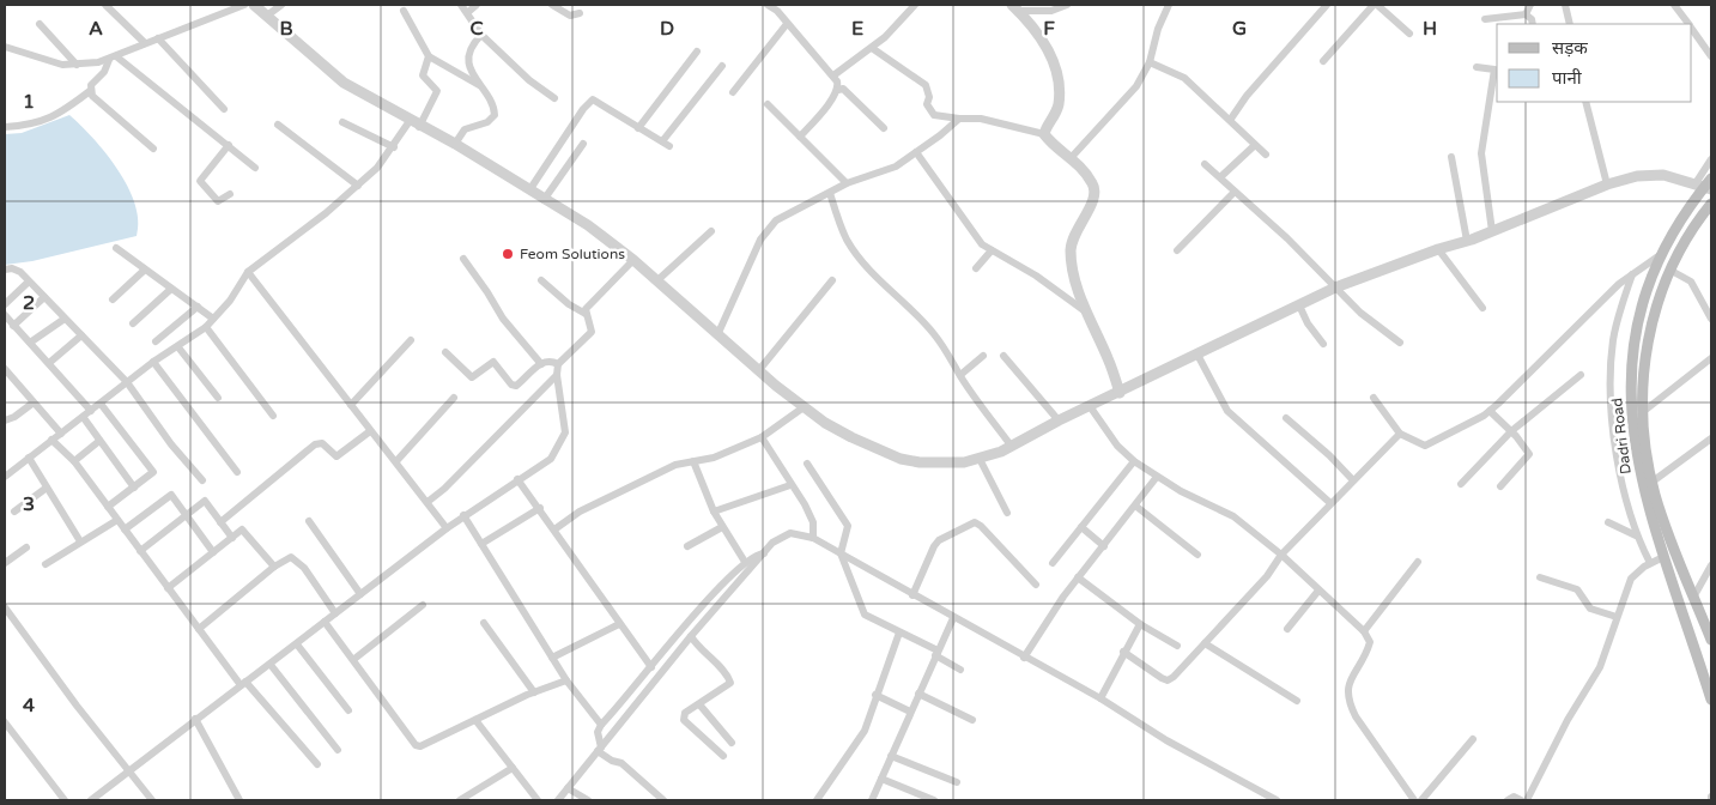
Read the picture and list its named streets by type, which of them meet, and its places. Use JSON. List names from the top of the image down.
{
  "streets": {
    "main road": ["Dadri Road"]
  },
  "places": ["Feom Solutions"],
  "legend": ["सड़क", "पानी"],
  "grid": {
    "columns": [
      "A",
      "B",
      "C",
      "D",
      "E",
      "F",
      "G",
      "H"
    ],
    "rows": [
      "1",
      "2",
      "3",
      "4"
    ]
  }
}
